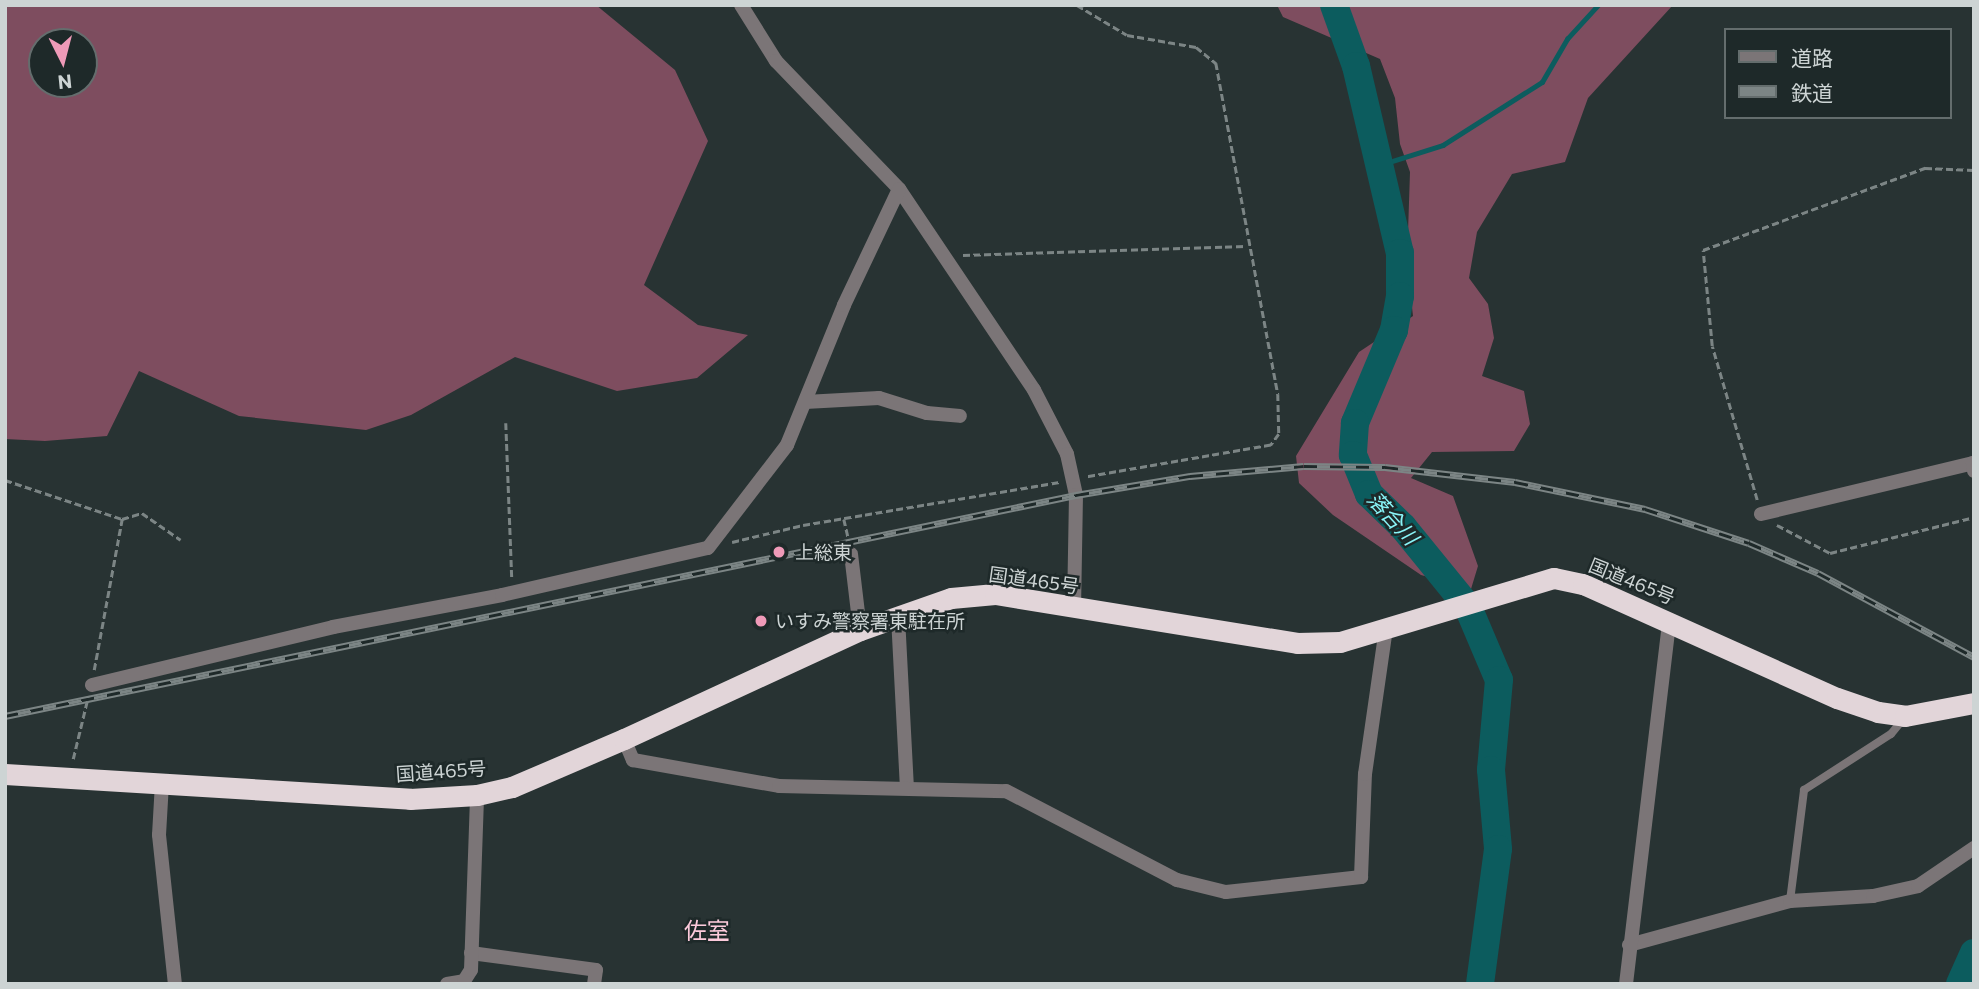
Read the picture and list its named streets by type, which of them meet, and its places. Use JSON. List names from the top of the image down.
{
  "streets": {
    "highway": ["国道465号"]
  },
  "districts": ["佐室"],
  "water": ["落合川"],
  "places": ["上総東", "いすみ警察署東駐在所"],
  "legend": ["道路", "鉄道"],
  "north": "bottom"
}
